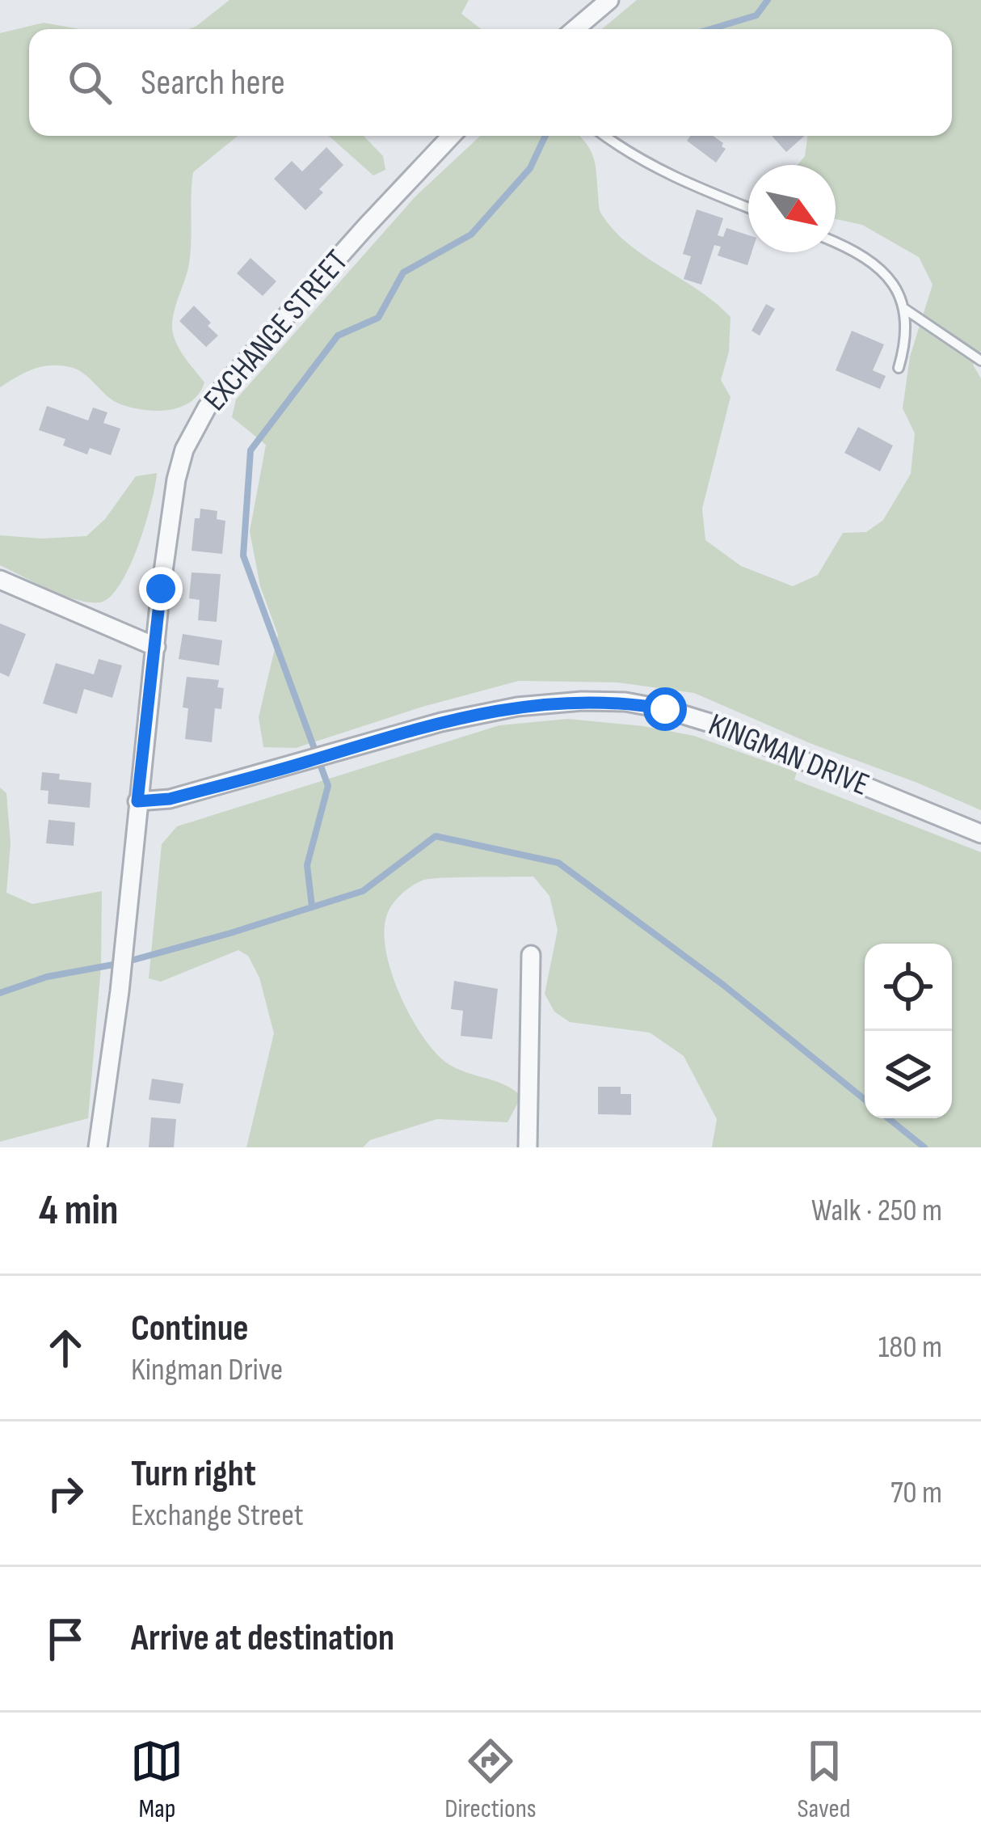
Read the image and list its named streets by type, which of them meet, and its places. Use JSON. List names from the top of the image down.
{
  "streets": {
    "street": ["EXCHANGE STREET", "KINGMAN DRIVE"]
  },
  "crossings": [
    ["EXCHANGE STREET", "KINGMAN DRIVE"]
  ],
  "north": "bottom right",
  "page": {
    "search": "Search here",
    "heading": ["4 min", "Walk · 250 m"],
    "list": [
      ["Continue", "Kingman Drive", "180 m"],
      ["Turn right", "Exchange Street", "70 m"],
      "Arrive at destination"
    ],
    "nav": ["Map", "Directions", "Saved"]
  }
}
